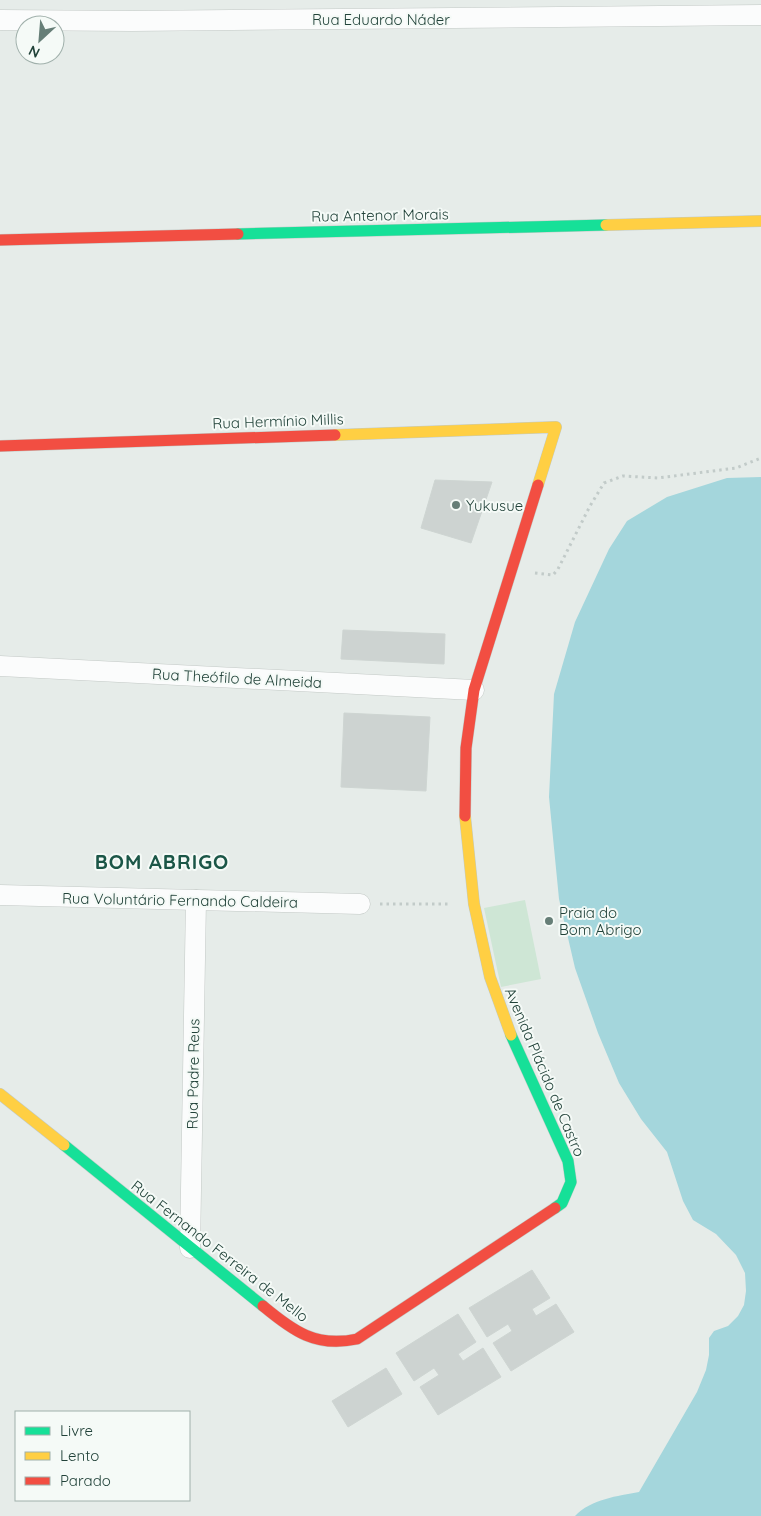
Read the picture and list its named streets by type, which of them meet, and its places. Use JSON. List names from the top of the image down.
{
  "streets": {
    "street": [
      "Rua Eduardo Náder",
      "Rua Antenor Morais",
      "Rua Hermínio Millis",
      "Rua Theófilo de Almeida",
      "Rua Voluntário Fernando Caldeira",
      "Avenida Plácido de Castro",
      "Rua Padre Reus",
      "Rua Fernando Ferreira de Mello"
    ]
  },
  "crossings": [
    ["Rua Hermínio Millis", "Avenida Plácido de Castro"],
    ["Rua Theófilo de Almeida", "Avenida Plácido de Castro"],
    ["Rua Voluntário Fernando Caldeira", "Rua Padre Reus"],
    ["Avenida Plácido de Castro", "Rua Fernando Ferreira de Mello"],
    ["Rua Padre Reus", "Rua Fernando Ferreira de Mello"]
  ],
  "districts": ["BOM ABRIGO"],
  "places": ["Yukusue", "Praia do Bom Abrigo"],
  "legend": ["Livre", "Lento", "Parado"],
  "north": "bottom left"
}
